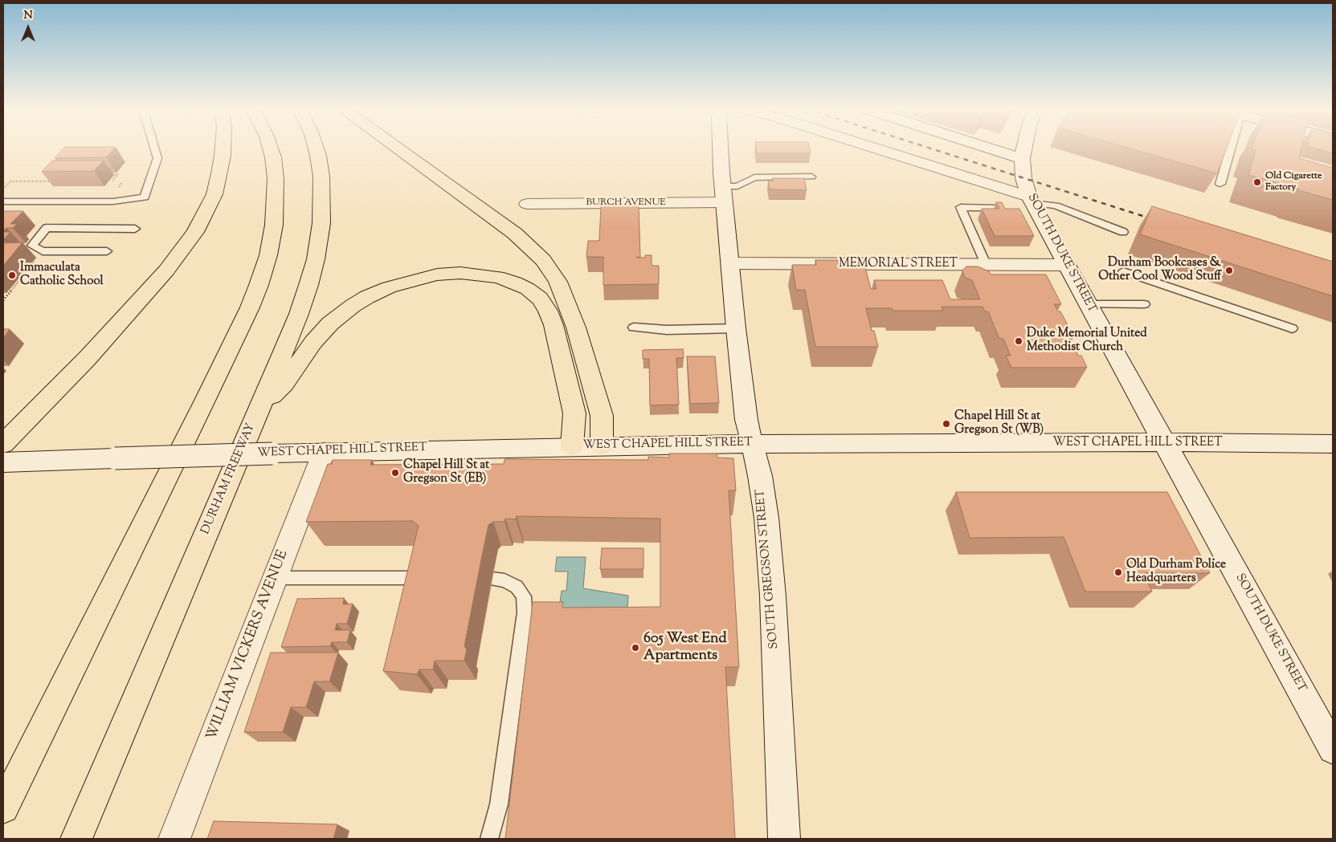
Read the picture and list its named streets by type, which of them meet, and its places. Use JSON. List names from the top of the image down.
{
  "streets": {
    "highway": ["DURHAM FREEWAY"],
    "main road": [
      "BURCH AVENUE",
      "SOUTH DUKE STREET",
      "MEMORIAL STREET",
      "WEST CHAPEL HILL STREET",
      "SOUTH GREGSON STREET",
      "WILLIAM VICKERS AVENUE"
    ]
  },
  "crossings": [
    ["BURCH AVENUE", "SOUTH GREGSON STREET"],
    ["SOUTH DUKE STREET", "MEMORIAL STREET"],
    ["SOUTH DUKE STREET", "WEST CHAPEL HILL STREET"],
    ["MEMORIAL STREET", "SOUTH GREGSON STREET"],
    ["WEST CHAPEL HILL STREET", "SOUTH GREGSON STREET"],
    ["WEST CHAPEL HILL STREET", "WILLIAM VICKERS AVENUE"]
  ],
  "places": [
    "Old Cigarette Factory",
    "Durham Bookcases & Other Cool Wood Stuff",
    "Immaculata Catholic School",
    "Duke Memorial United Methodist Church",
    "Chapel Hill St at Gregson St (WB)",
    "Chapel Hill St at Gregson St (EB)",
    "Old Durham Police Headquarters",
    "605 West End Apartments"
  ],
  "north": "top"
}
